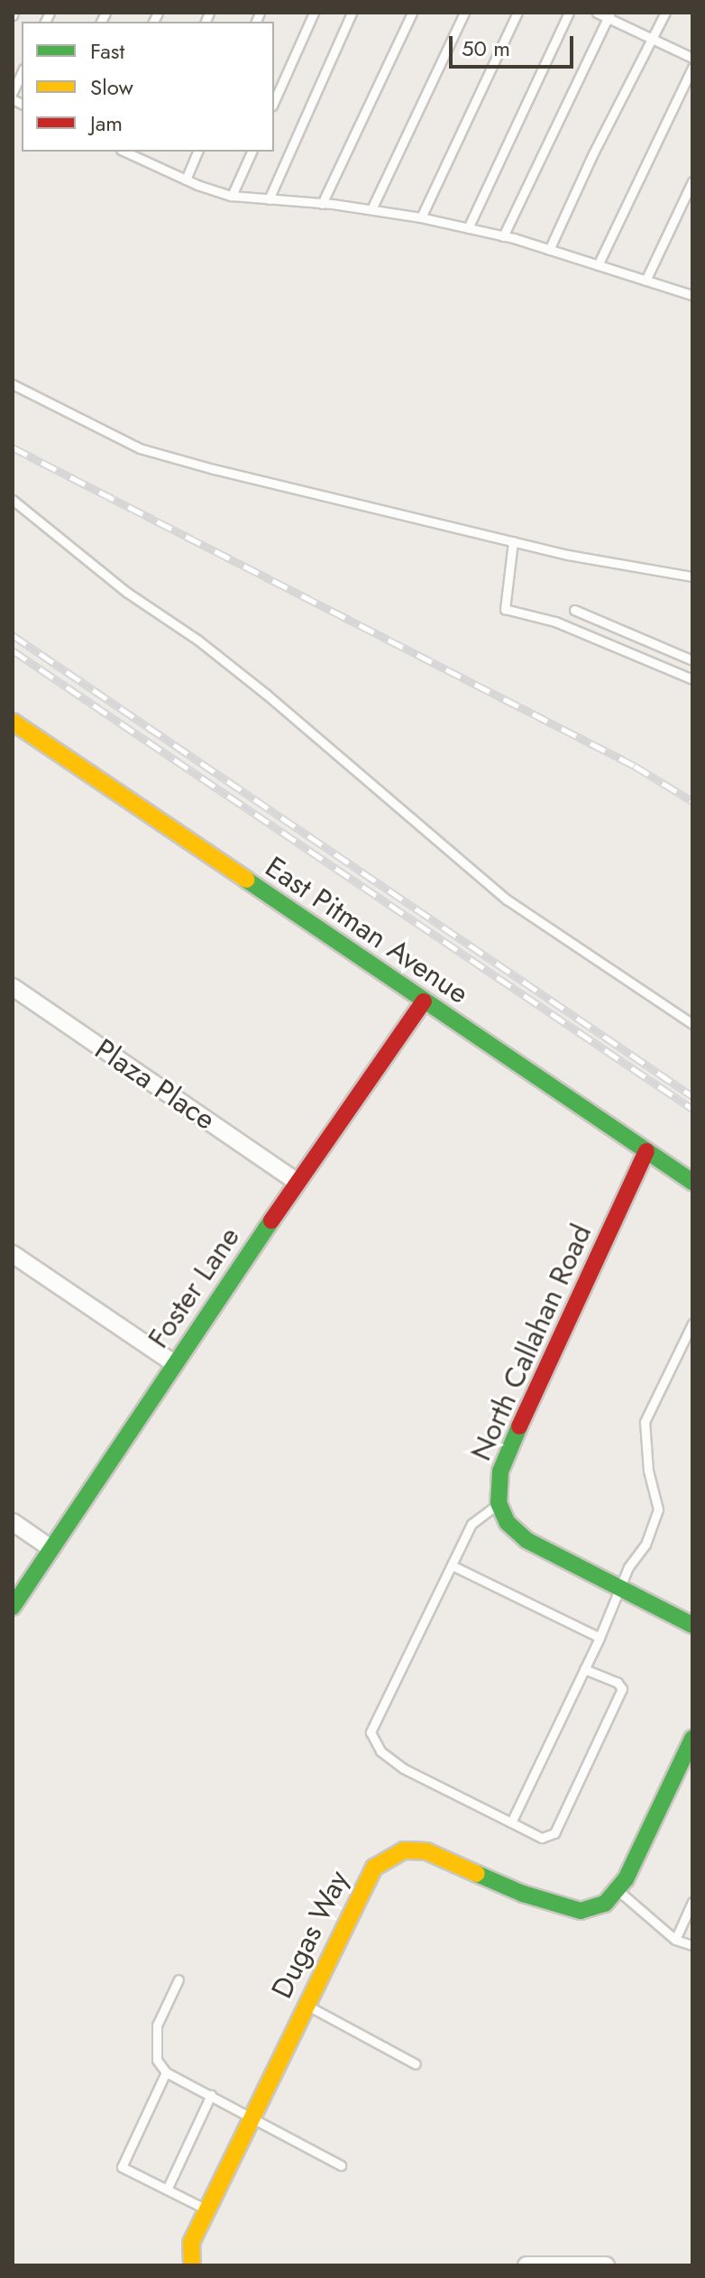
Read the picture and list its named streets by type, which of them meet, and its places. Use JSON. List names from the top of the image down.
{
  "streets": {
    "street": [
      "East Pitman Avenue",
      "Plaza Place",
      "Foster Lane",
      "North Callahan Road",
      "Dugas Way"
    ]
  },
  "crossings": [
    ["East Pitman Avenue", "Foster Lane"],
    ["East Pitman Avenue", "North Callahan Road"],
    ["Plaza Place", "Foster Lane"]
  ],
  "legend": ["Fast", "Slow", "Jam"],
  "scale_bar": "50 m"
}
